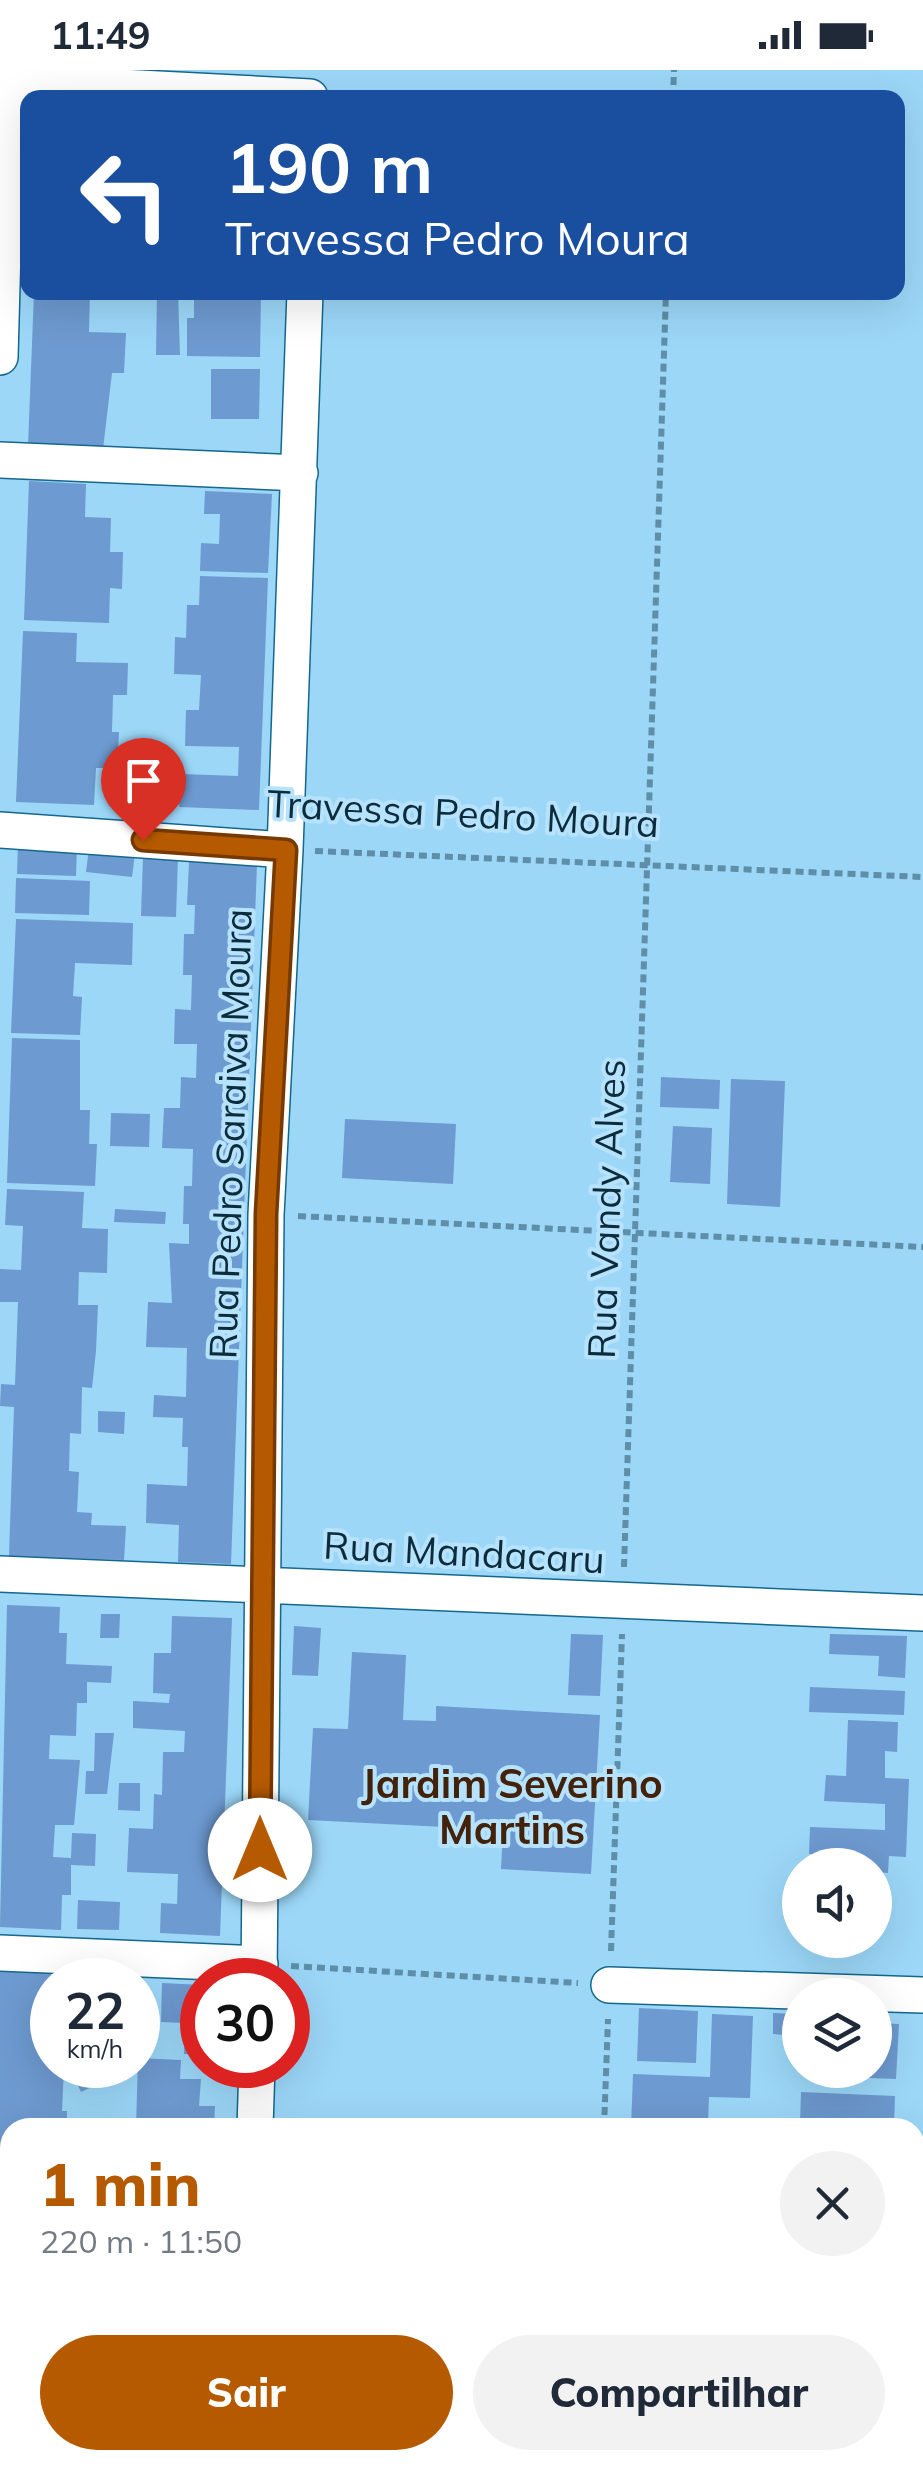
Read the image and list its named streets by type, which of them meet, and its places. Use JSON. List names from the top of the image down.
{
  "streets": {
    "street": ["Travessa Pedro Moura", "Rua Pedro Saraiva Moura", "Rua Mandacaru"],
    "path": ["Rua Vandy Alves"]
  },
  "crossings": [
    ["Travessa Pedro Moura", "Rua Pedro Saraiva Moura"],
    ["Travessa Pedro Moura", "Rua Vandy Alves"],
    ["Rua Pedro Saraiva Moura", "Rua Mandacaru"],
    ["Rua Vandy Alves", "Rua Mandacaru"]
  ],
  "districts": ["Jardim Severino Martins"],
  "page": {
    "status": "11:49",
    "turn": ["190 m", "Travessa Pedro Moura"],
    "speed": "22 km/h",
    "limit": "30",
    "heading": ["1 min", "220 m · 11:50"],
    "buttons": ["Sair", "Compartilhar"]
  }
}
